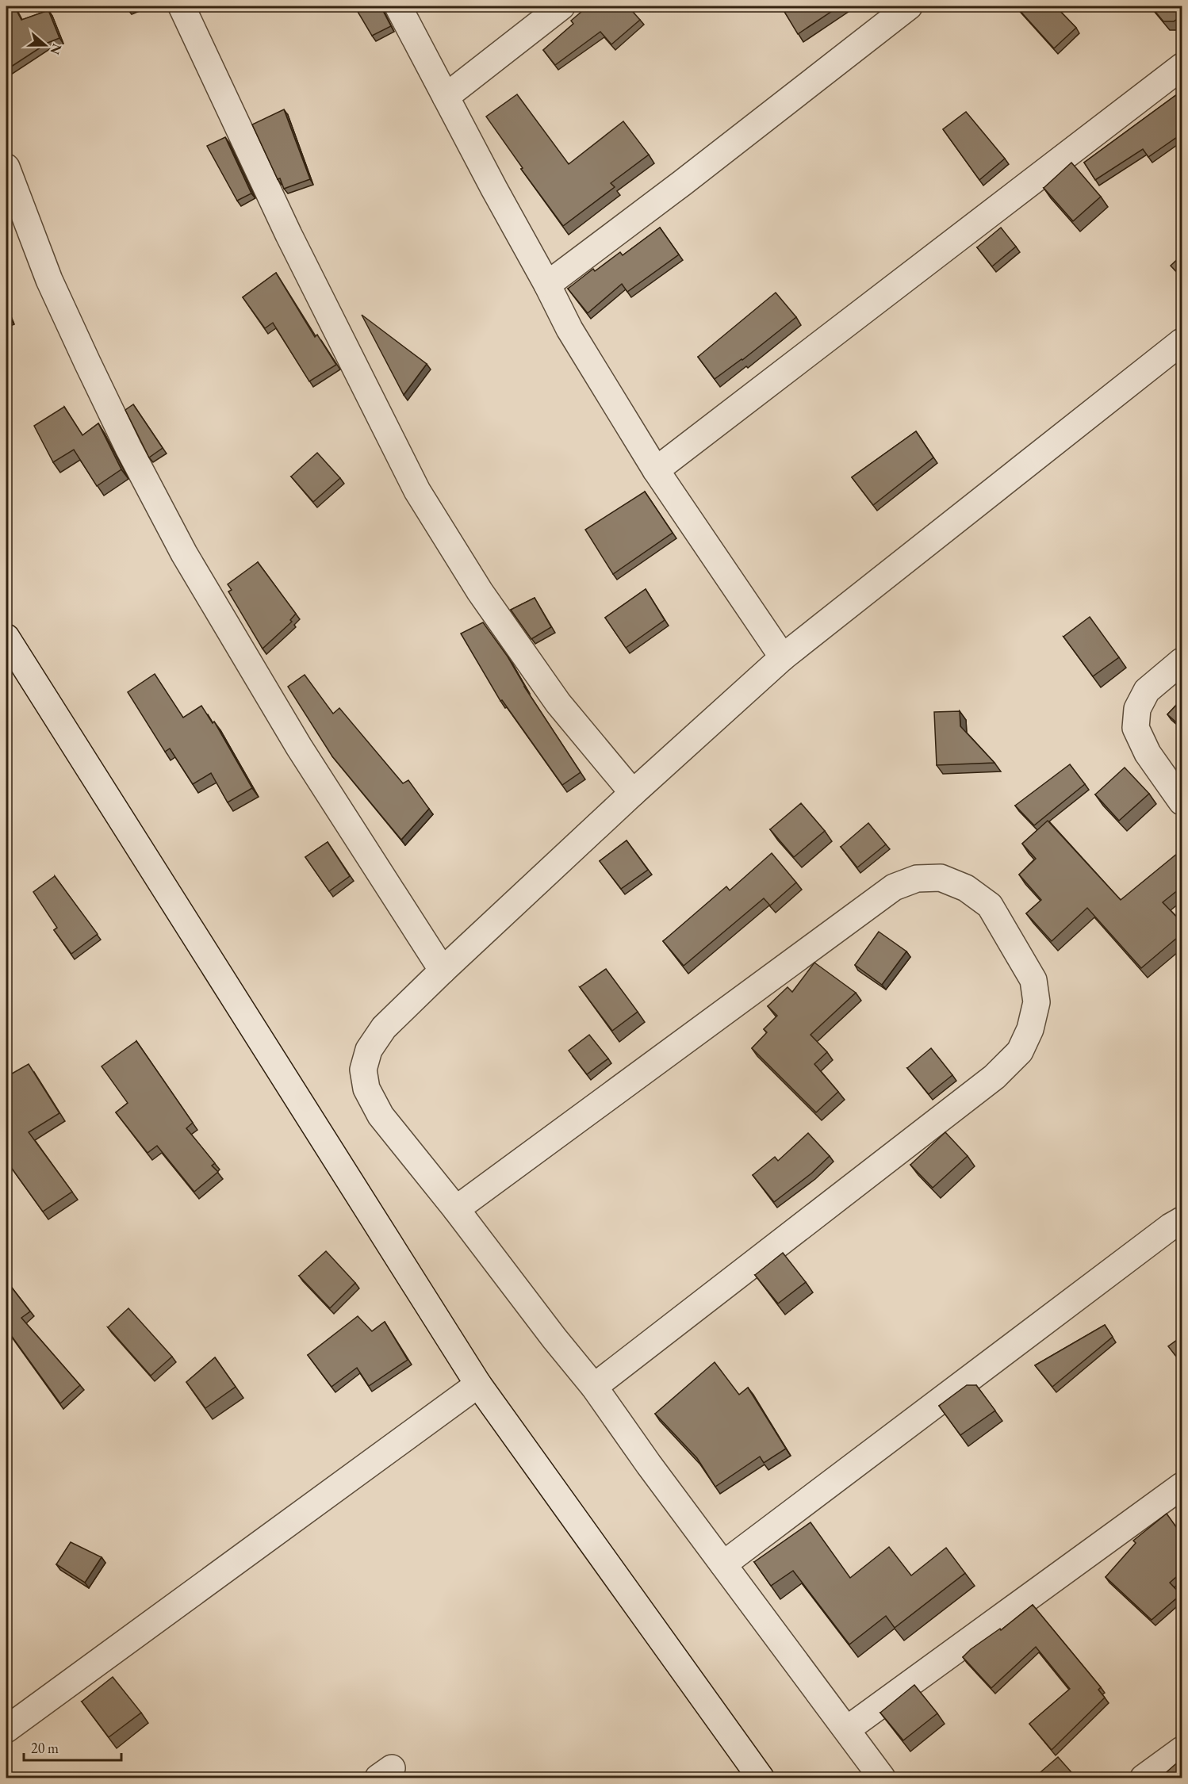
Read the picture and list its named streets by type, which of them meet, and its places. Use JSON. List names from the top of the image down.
{
  "scale_bar": "20 m",
  "north": "right"
}
